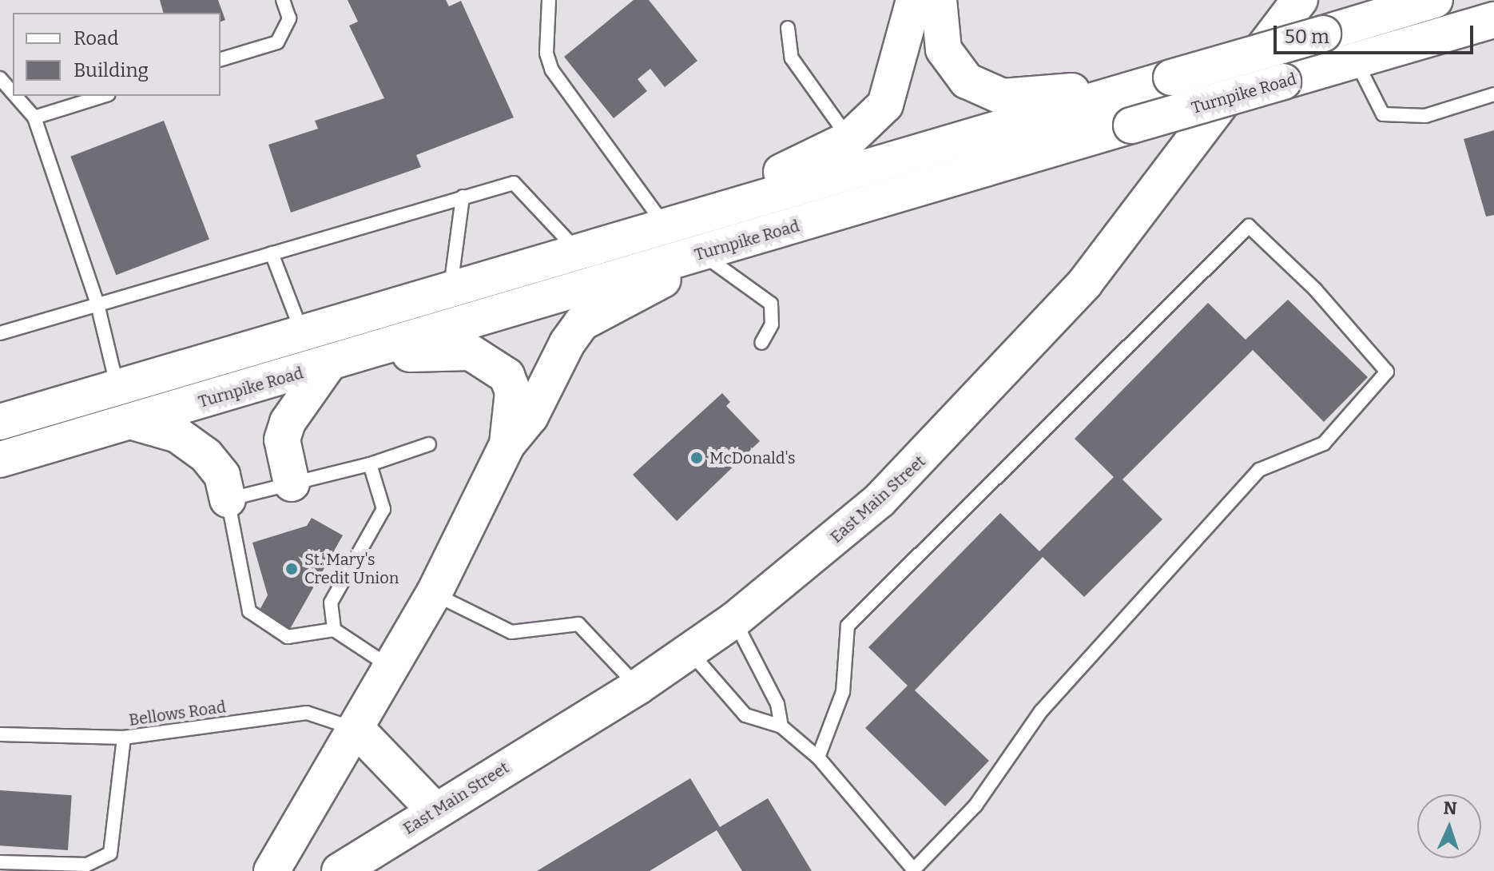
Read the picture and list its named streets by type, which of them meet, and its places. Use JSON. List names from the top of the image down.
{
  "streets": {
    "main road": ["Turnpike Road", "East Main Street"],
    "lane": ["Bellows Road"]
  },
  "places": ["McDonald's", "St. Mary's Credit Union"],
  "legend": ["Road", "Building"],
  "scale_bar": "50 m",
  "north": "top"
}
